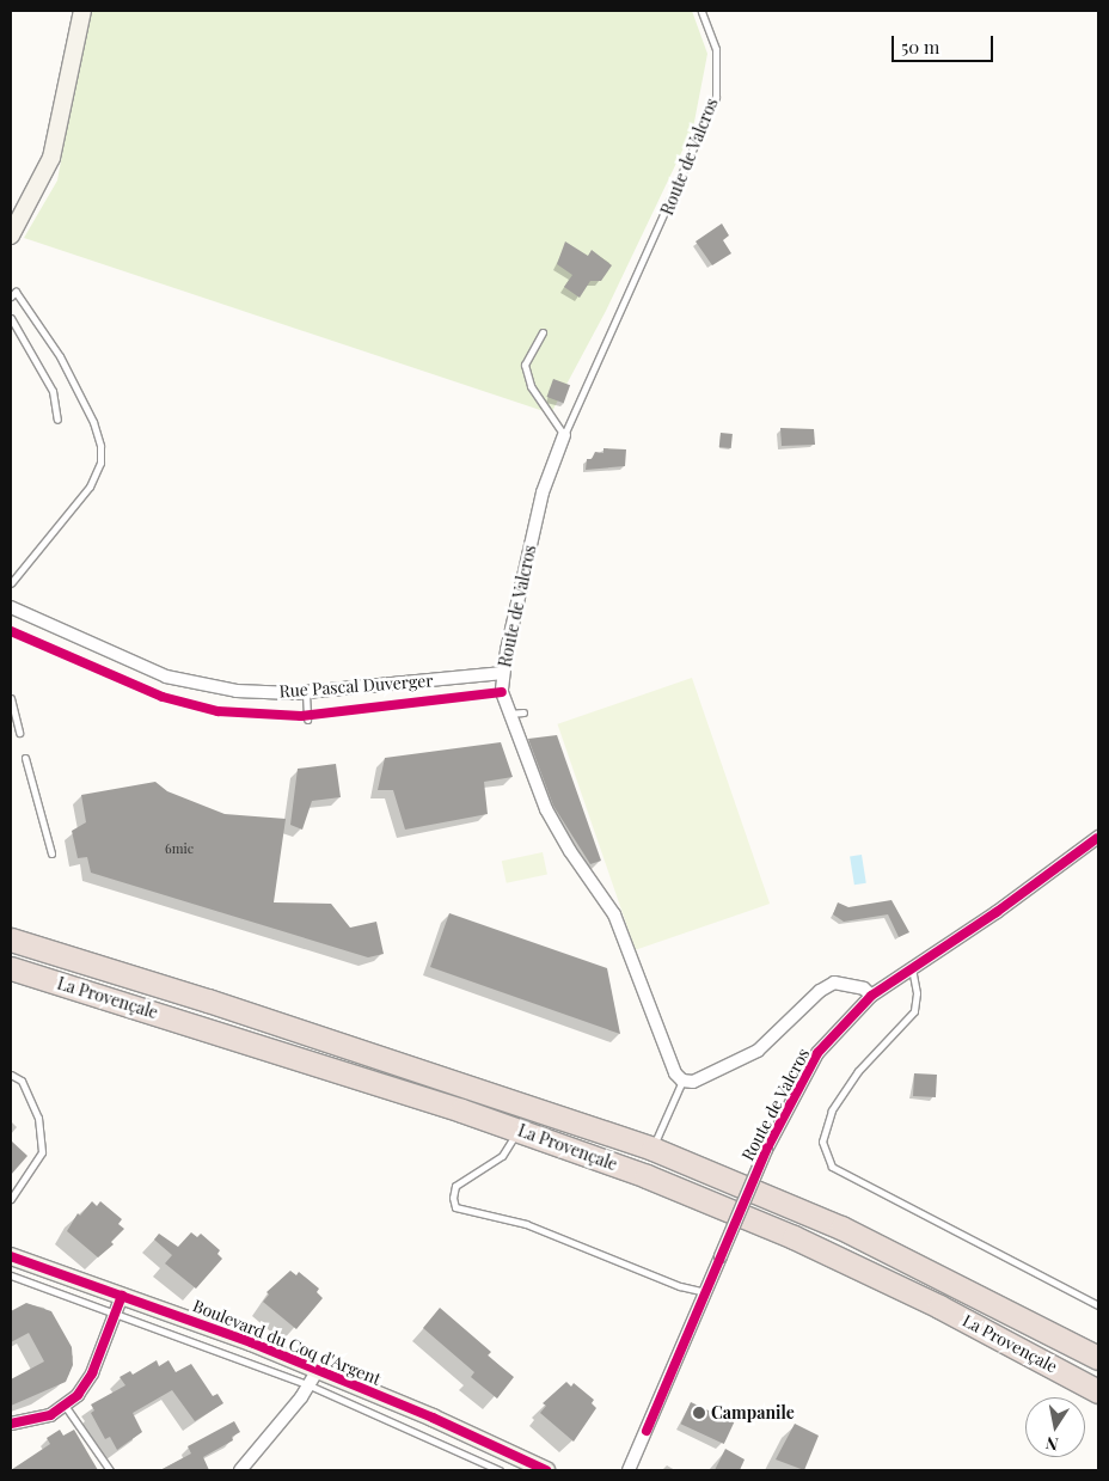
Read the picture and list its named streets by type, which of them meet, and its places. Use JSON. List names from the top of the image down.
{
  "streets": {
    "highway": ["La Provençale"],
    "street": ["Route de Valcros", "Rue Pascal Duverger", "Boulevard du Coq d'Argent"]
  },
  "crossings": [
    ["Route de Valcros", "Rue Pascal Duverger"]
  ],
  "places": ["Campanile"],
  "house_numbers": ["6mic"],
  "scale_bar": "50 m",
  "north": "bottom"
}
